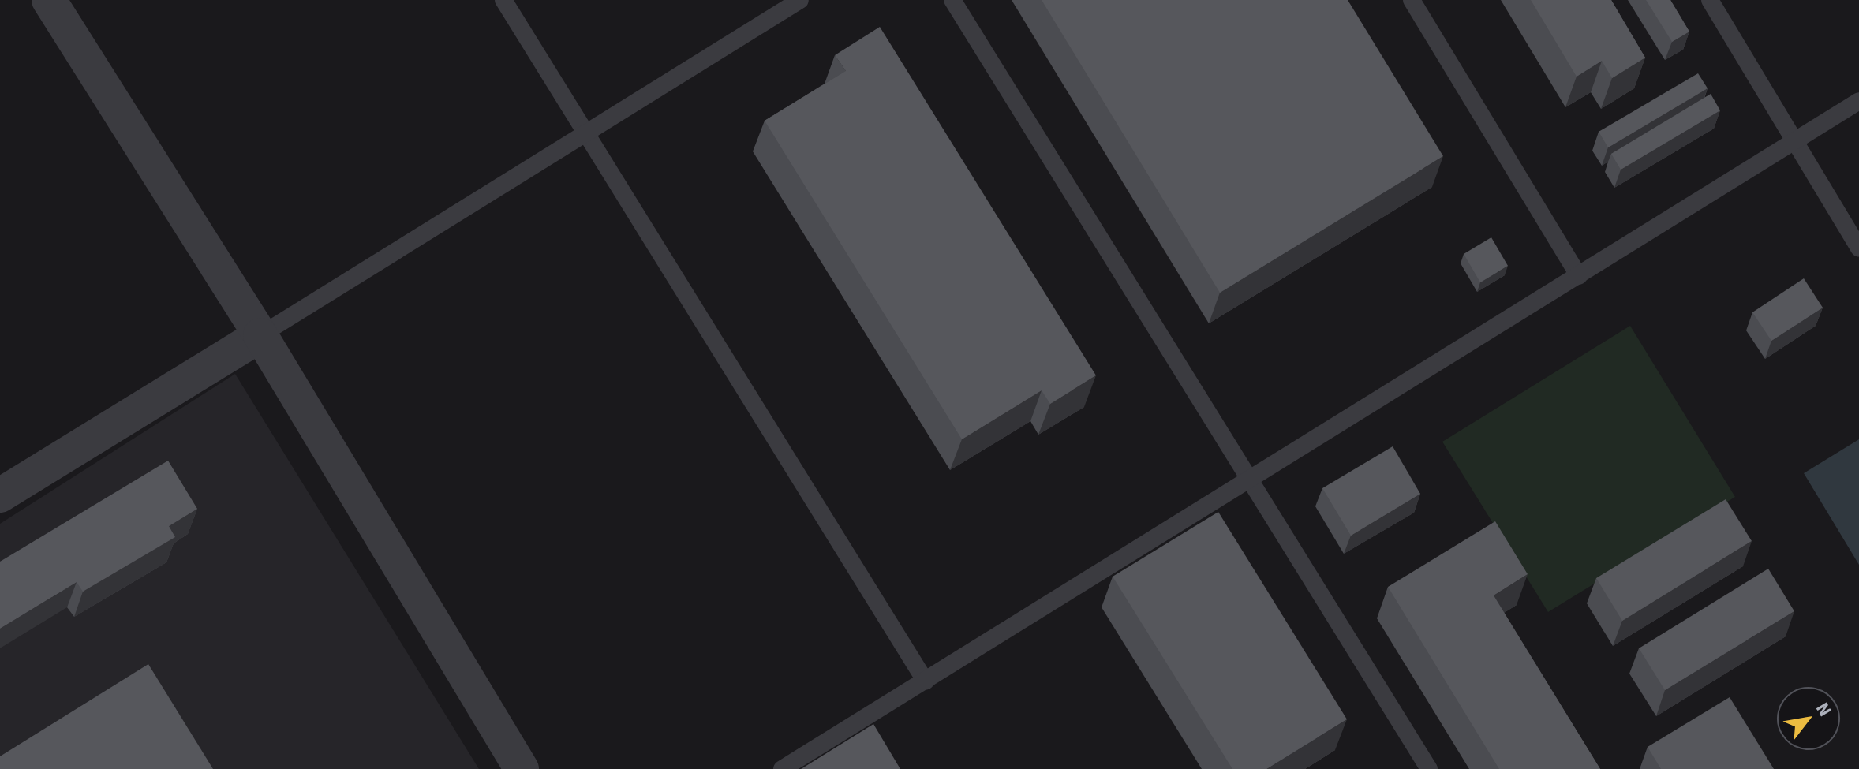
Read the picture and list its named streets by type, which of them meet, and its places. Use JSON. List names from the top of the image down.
{
  "north": "top right"
}
